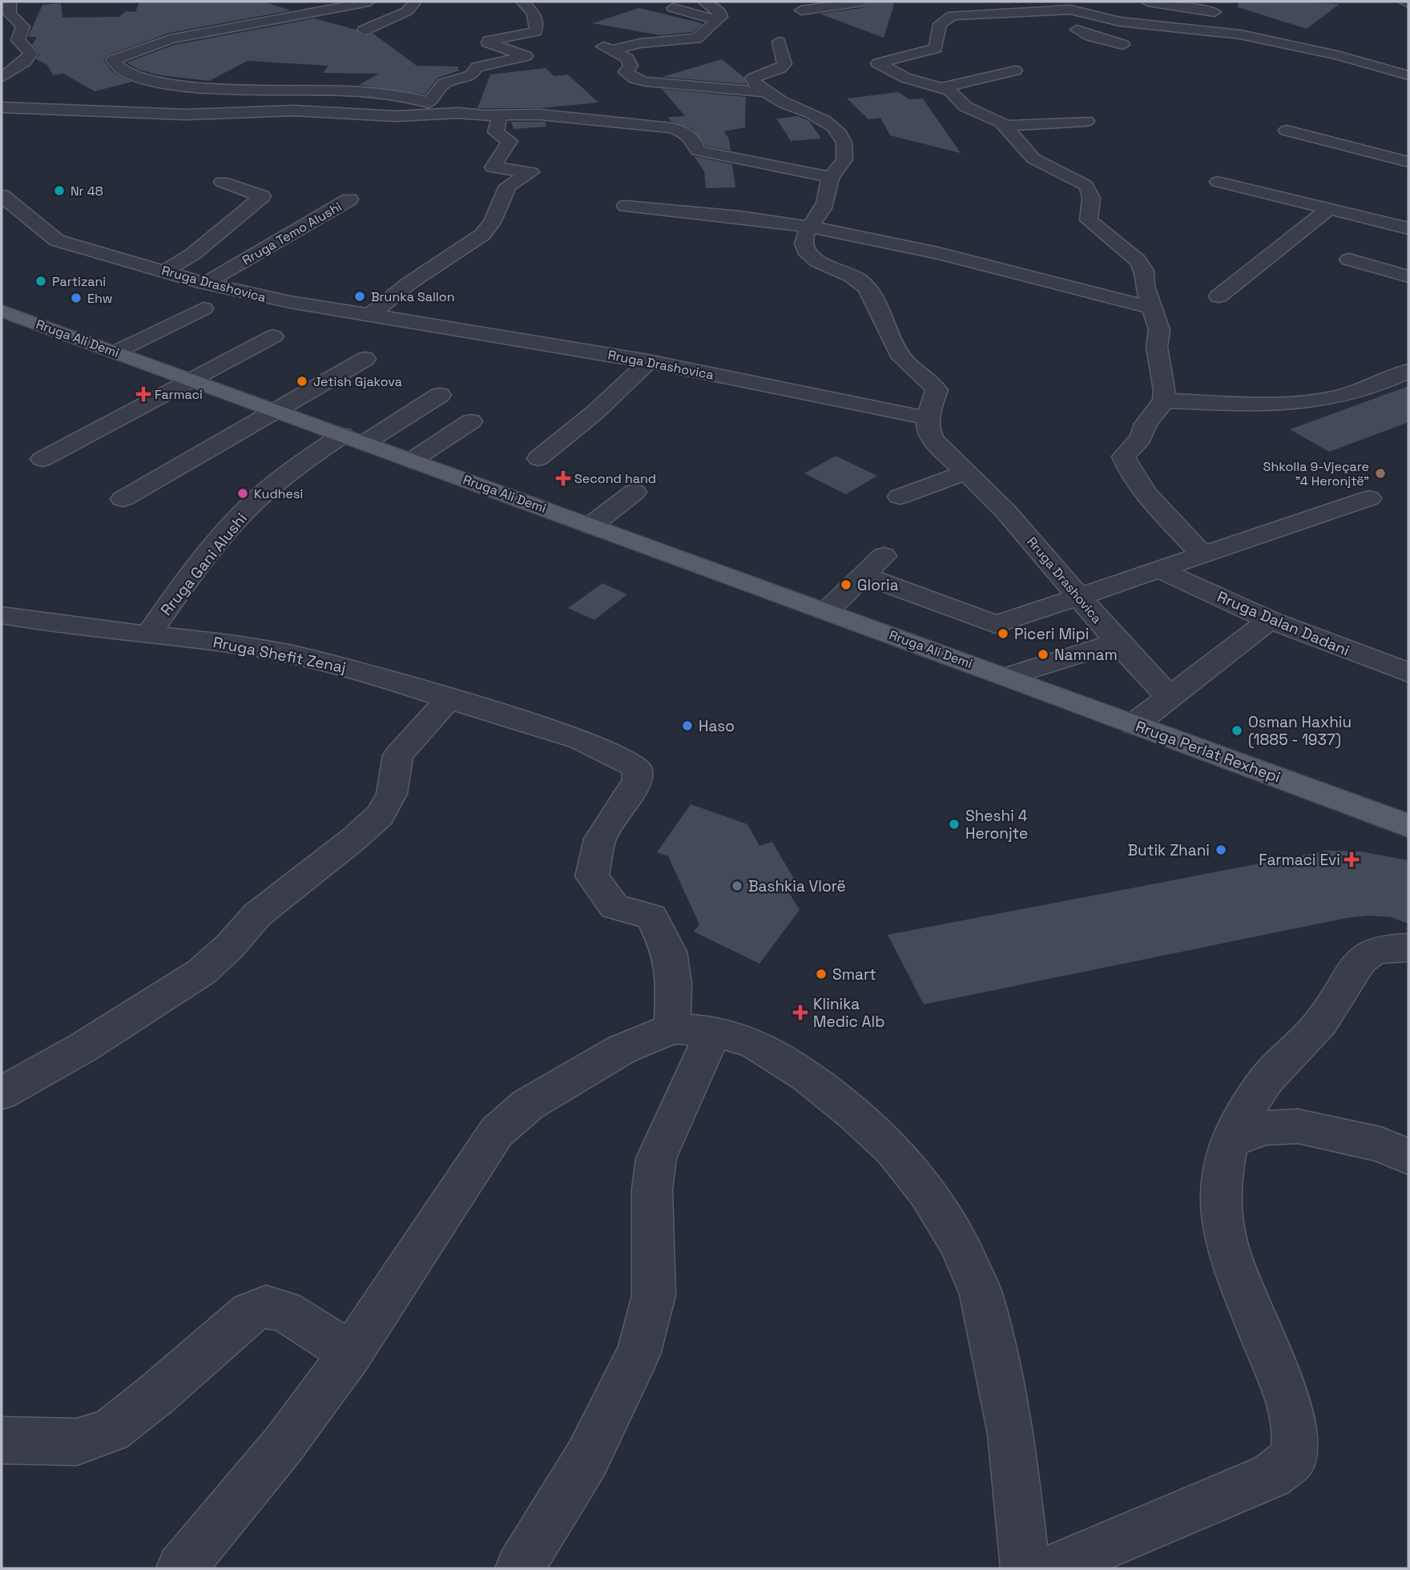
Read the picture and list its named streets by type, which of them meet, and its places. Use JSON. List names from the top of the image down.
{
  "streets": {
    "main road": ["Rruga Ali Demi", "Rruga Perlat Rexhepi"],
    "street": [
      "Rruga Temo Alushi",
      "Rruga Drashovica",
      "Rruga Gani Alushi",
      "Rruga Dalan Dadani",
      "Rruga Shefit Zenaj"
    ]
  },
  "crossings": [
    ["Rruga Temo Alushi", "Rruga Drashovica"],
    ["Rruga Ali Demi", "Rruga Gani Alushi"],
    ["Rruga Ali Demi", "Rruga Perlat Rexhepi"],
    ["Rruga Gani Alushi", "Rruga Shefit Zenaj"]
  ],
  "places": {
    "other": [
      "Nr 48",
      "Partizani",
      "Brunka Sallon",
      "Ehw",
      "Jetish Gjakova",
      "Shkolla 9-Vjeçare \"4 Heronjtë\"",
      "Kudhesi",
      "Gloria",
      "Piceri Mipi",
      "Namnam",
      "Haso",
      "Osman Haxhiu (1885 - 1937)",
      "Sheshi 4 Heronjte",
      "Butik Zhani",
      "Bashkia Vlorë",
      "Smart"
    ],
    "health": [
      "Farmaci",
      "Second hand",
      "Farmaci Evi",
      "Klinika Medic Alb"
    ]
  }
}
